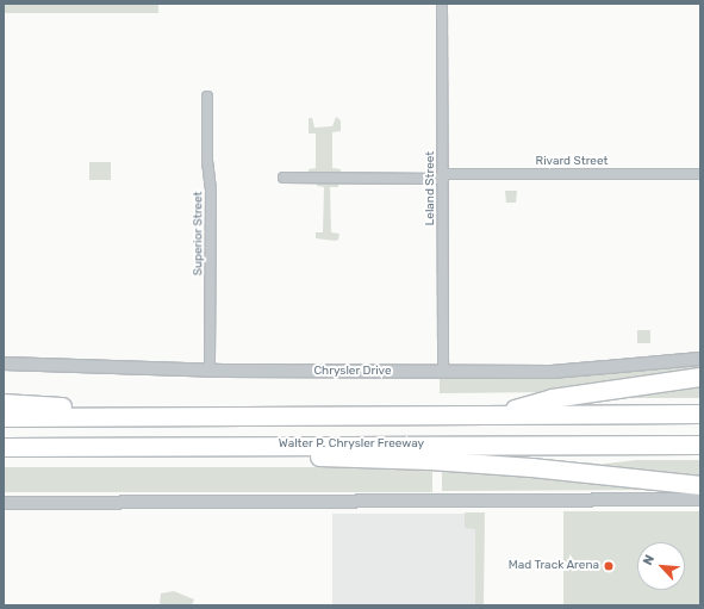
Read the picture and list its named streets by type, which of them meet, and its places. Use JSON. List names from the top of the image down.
{
  "streets": {
    "highway": ["Walter P. Chrysler Freeway"],
    "street": [
      "Rivard Street",
      "Leland Street",
      "Superior Street",
      "Chrysler Drive"
    ]
  },
  "crossings": [
    ["Rivard Street", "Leland Street"],
    ["Leland Street", "Chrysler Drive"],
    ["Superior Street", "Chrysler Drive"]
  ],
  "places": ["Mad Track Arena"],
  "north": "top left"
}
